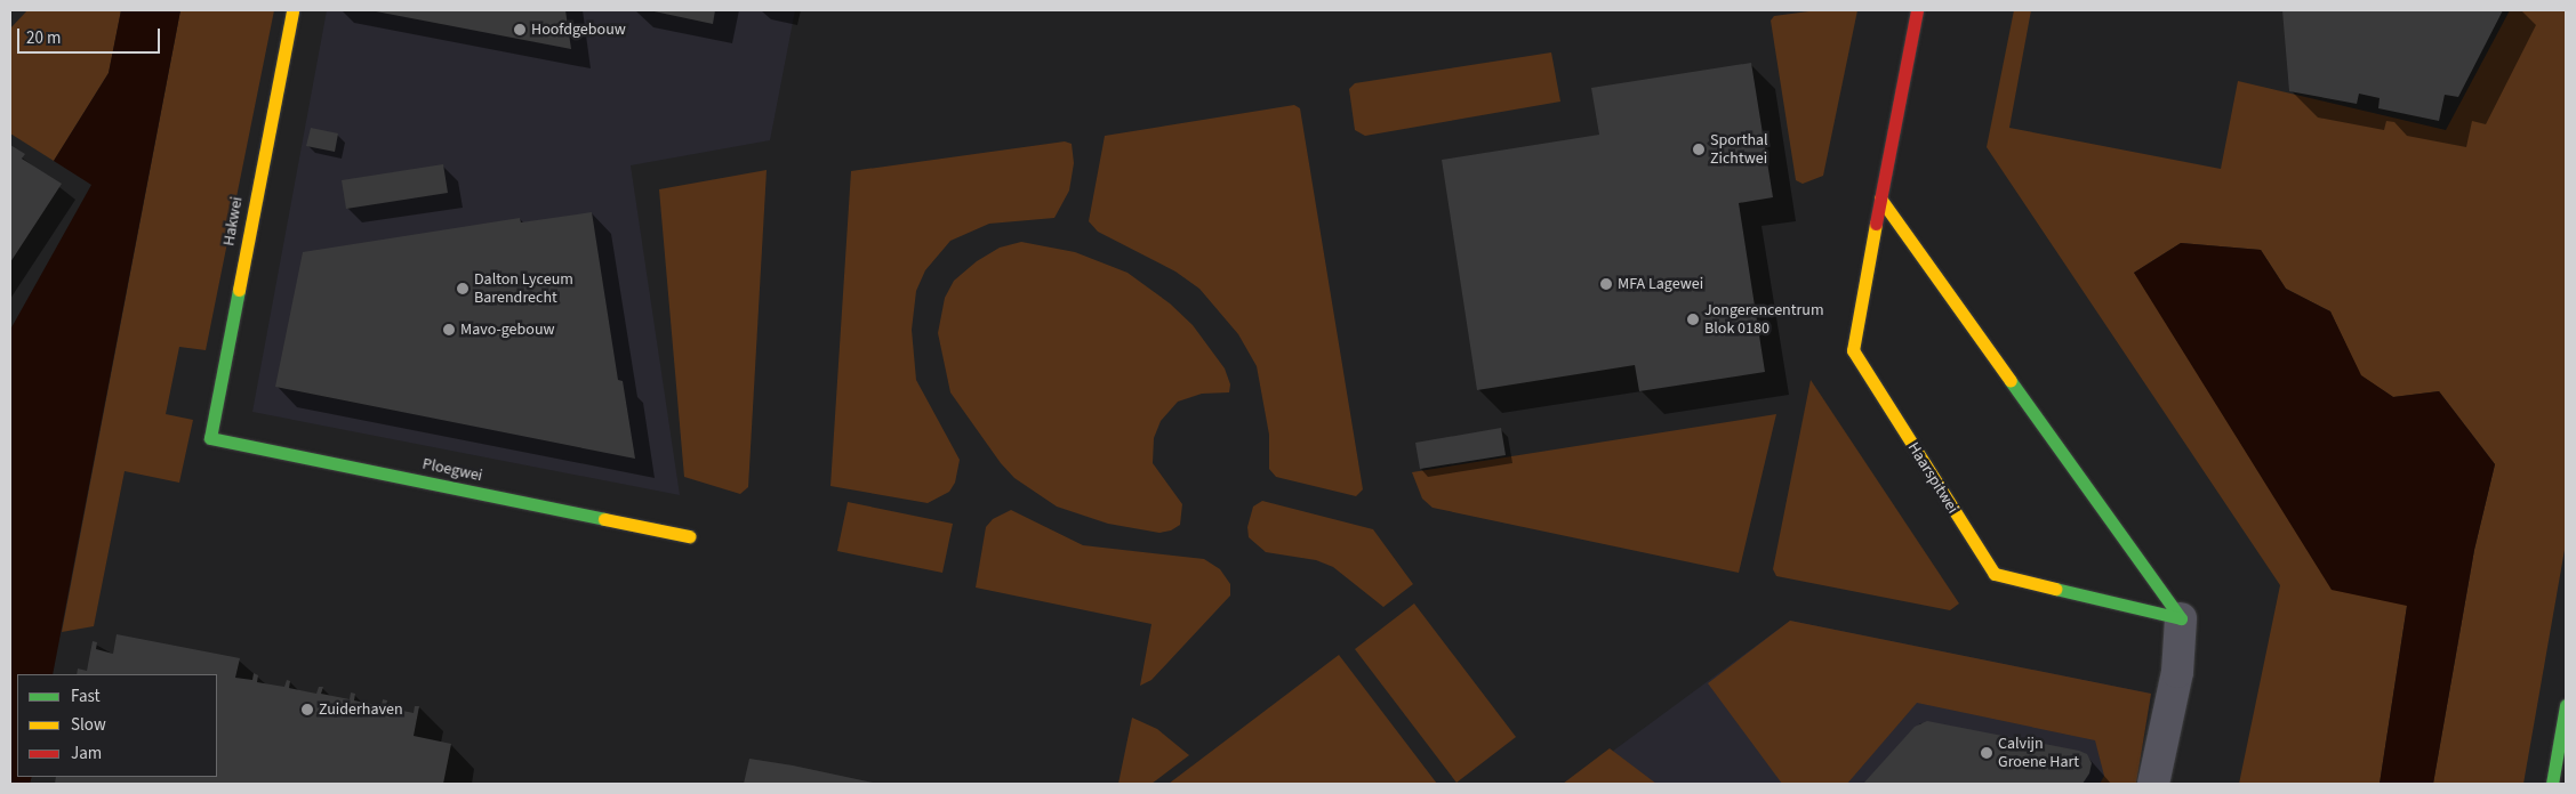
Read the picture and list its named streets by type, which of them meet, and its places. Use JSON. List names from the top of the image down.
{
  "streets": {
    "street": ["Hakwei", "Ploegwei", "Haarspitwei"]
  },
  "crossings": [
    ["Hakwei", "Ploegwei"]
  ],
  "places": [
    "Hoofdgebouw",
    "Sporthal Zichtwei",
    "MFA Lagewei",
    "Dalton Lyceum Barendrecht",
    "Jongerencentrum Blok 0180",
    "Mavo-gebouw",
    "Zuiderhaven",
    "Calvijn Groene Hart"
  ],
  "legend": ["Fast", "Slow", "Jam"],
  "scale_bar": "20 m"
}
